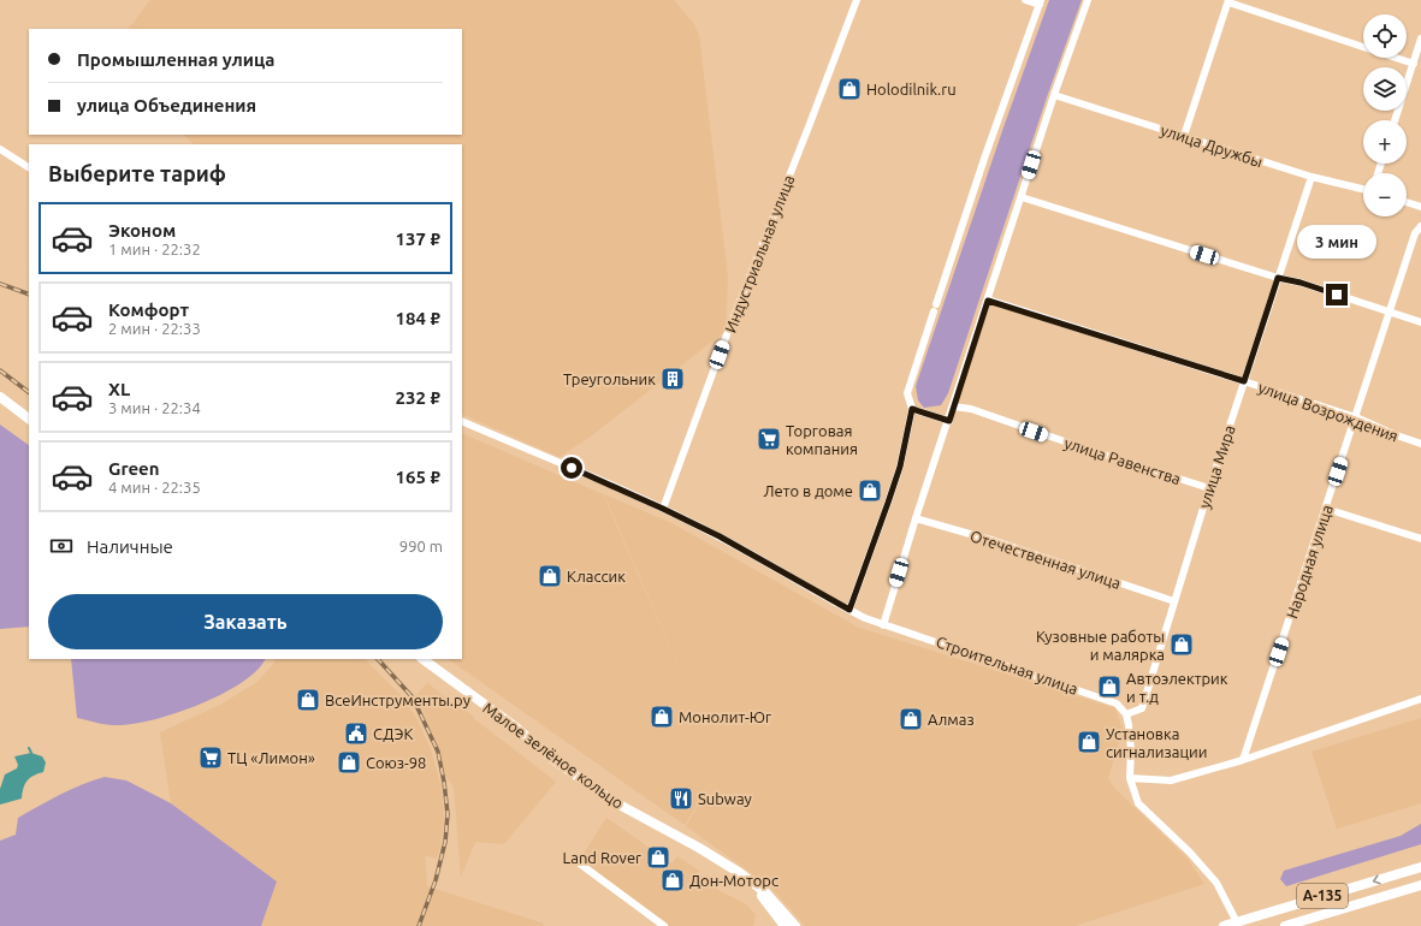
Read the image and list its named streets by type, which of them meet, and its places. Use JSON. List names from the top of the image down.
{
  "streets": {
    "main road": ["Малое зелёное кольцо", "А-135"],
    "street": [
      "улица Дружбы",
      "Индустриальная улица",
      "улица Возрождения",
      "улица Равенства",
      "улица Мира",
      "Отечественная улица",
      "Народная улица",
      "Строительная улица"
    ]
  },
  "crossings": [
    ["улица Дружбы", "улица Мира"],
    ["Индустриальная улица", "Строительная улица"],
    ["улица Возрождения", "улица Мира"],
    ["улица Возрождения", "Народная улица"],
    ["улица Равенства", "улица Мира"],
    ["улица Мира", "Отечественная улица"],
    ["улица Мира", "Строительная улица"]
  ],
  "places": {
    "shop": [
      "Holodilnik.ru",
      "Лето в доме",
      "Классик",
      "Кузовные работы и малярка",
      "Автоэлектрик и т.д",
      "ВсеИнструменты.ру",
      "Монолит-Юг",
      "Алмаз",
      "Установка сигнализации",
      "Союз-98",
      "Land Rover",
      "Дон-Моторс"
    ],
    "building": ["Треугольник"],
    "supermarket": ["Торговая компания", "ТЦ «Лимон»"],
    "public building": ["СДЭК"],
    "restaurant": ["Subway"]
  },
  "page": {
    "map_buttons": ["+", "−"],
    "banner": ["Промышленная улица", "улица Объединения"],
    "heading": "Выберите тариф",
    "list": [
      {
        "name": "Эконом",
        "note": "1 мин · 22:32",
        "value": "137 ₽"
      },
      {
        "name": "Комфорт",
        "note": "2 мин · 22:33",
        "value": "184 ₽"
      },
      {
        "name": "XL",
        "note": "3 мин · 22:34",
        "value": "232 ₽"
      },
      {
        "name": "Green",
        "note": "4 мин · 22:35",
        "value": "165 ₽"
      }
    ],
    "bubble": "3 мин",
    "pay": ["Наличные", "990 m"],
    "buttons": "Заказать"
  }
}
